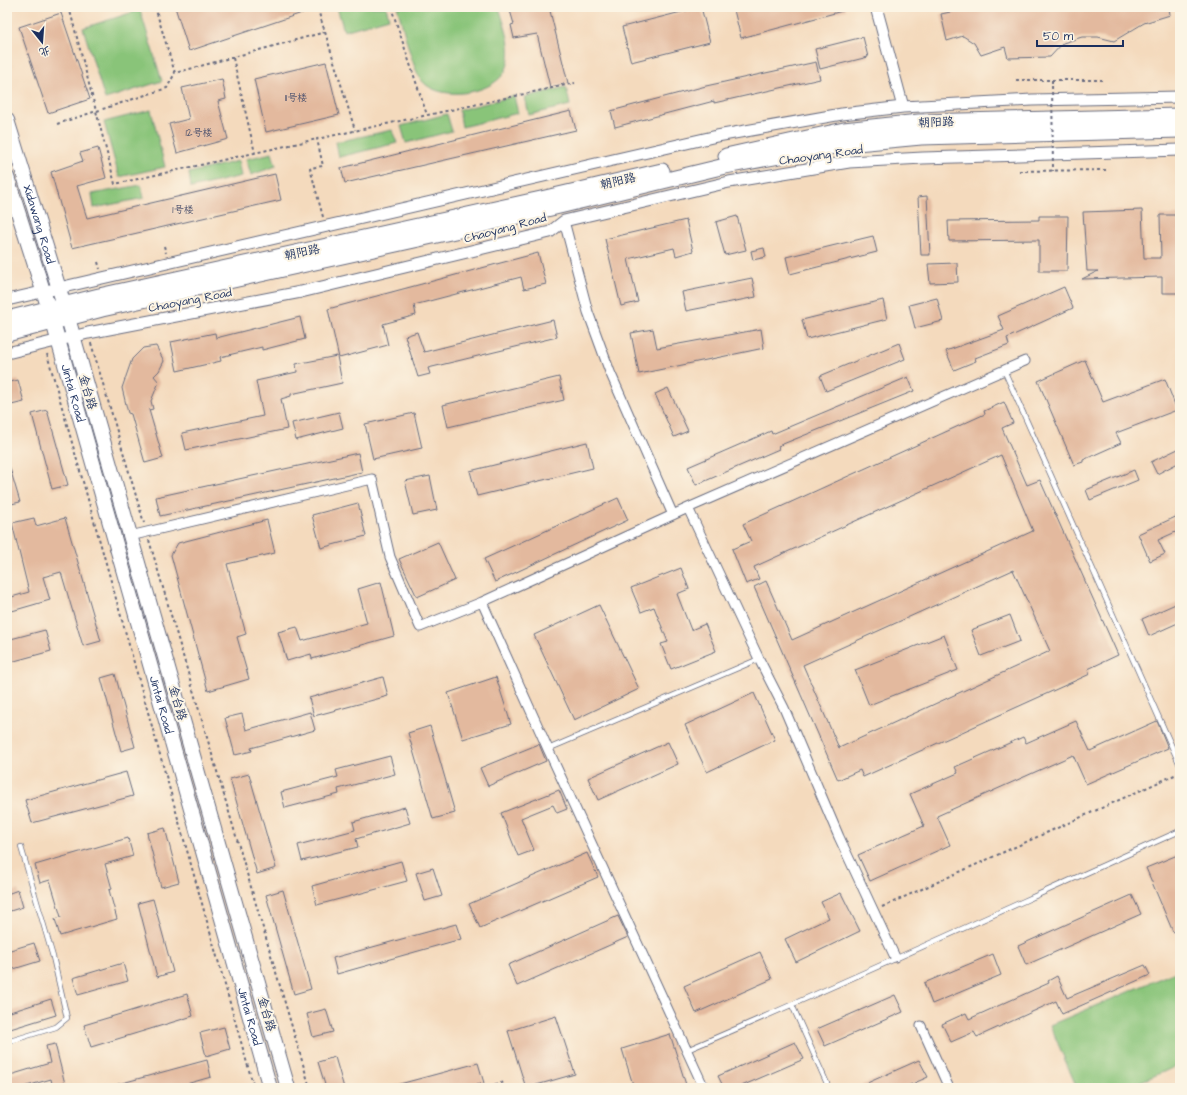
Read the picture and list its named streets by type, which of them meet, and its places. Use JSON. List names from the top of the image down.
{
  "streets": {
    "highway": ["朝阳路"],
    "main road": ["Xidawang Road", "金台路", "Jintai Road"],
    "street": ["Chaoyang Road"]
  },
  "crossings": [
    ["朝阳路", "Xidawang Road"],
    ["朝阳路", "金台路"],
    ["朝阳路", "Jintai Road"],
    ["Chaoyang Road", "金台路"],
    ["Chaoyang Road", "Jintai Road"],
    ["Xidawang Road", "金台路"],
    ["Xidawang Road", "Jintai Road"]
  ],
  "house_numbers": ["11号楼", "12号楼", "1号楼"],
  "scale_bar": "50 m",
  "north": "bottom"
}
